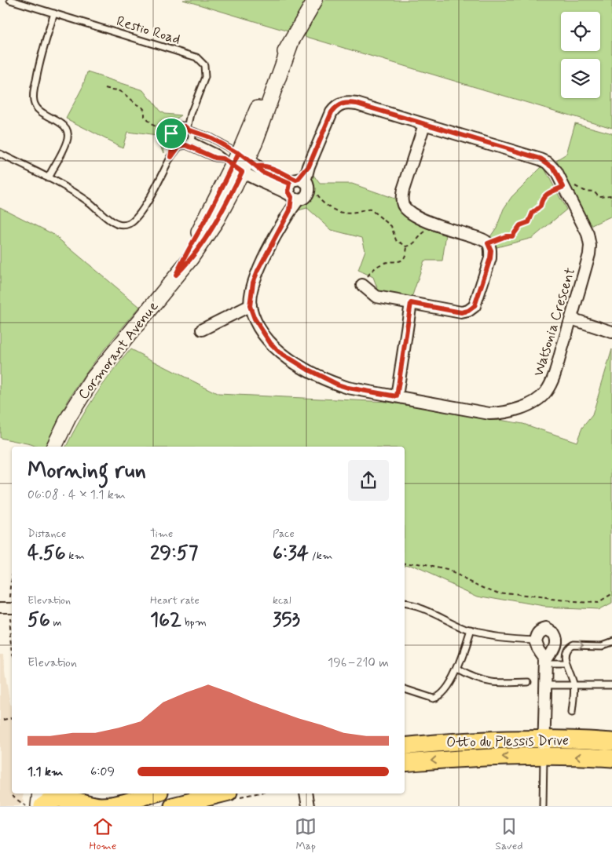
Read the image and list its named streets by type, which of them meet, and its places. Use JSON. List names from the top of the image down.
{
  "streets": {
    "main road": ["Otto du Plessis Drive"],
    "street": ["Watsonia Crescent", "Cormorant Avenue"],
    "lane": ["Restio Road"]
  },
  "page": {
    "heading": ["Morning run", "06:08 · 4 × 1.1 km"],
    "stats": [
      ["Distance", "4.56 km"],
      ["Time", "29:57"],
      ["Pace", "6:34 /km"],
      ["Elevation", "56 m"],
      ["Heart rate", "162 bpm"],
      ["kcal", "353"]
    ],
    "chart": ["Elevation", "196–210 m"],
    "list": [
      {
        "name": "1.1 km",
        "note": "6:09"
      }
    ],
    "tabs": ["Home", "Map", "Saved"]
  }
}
